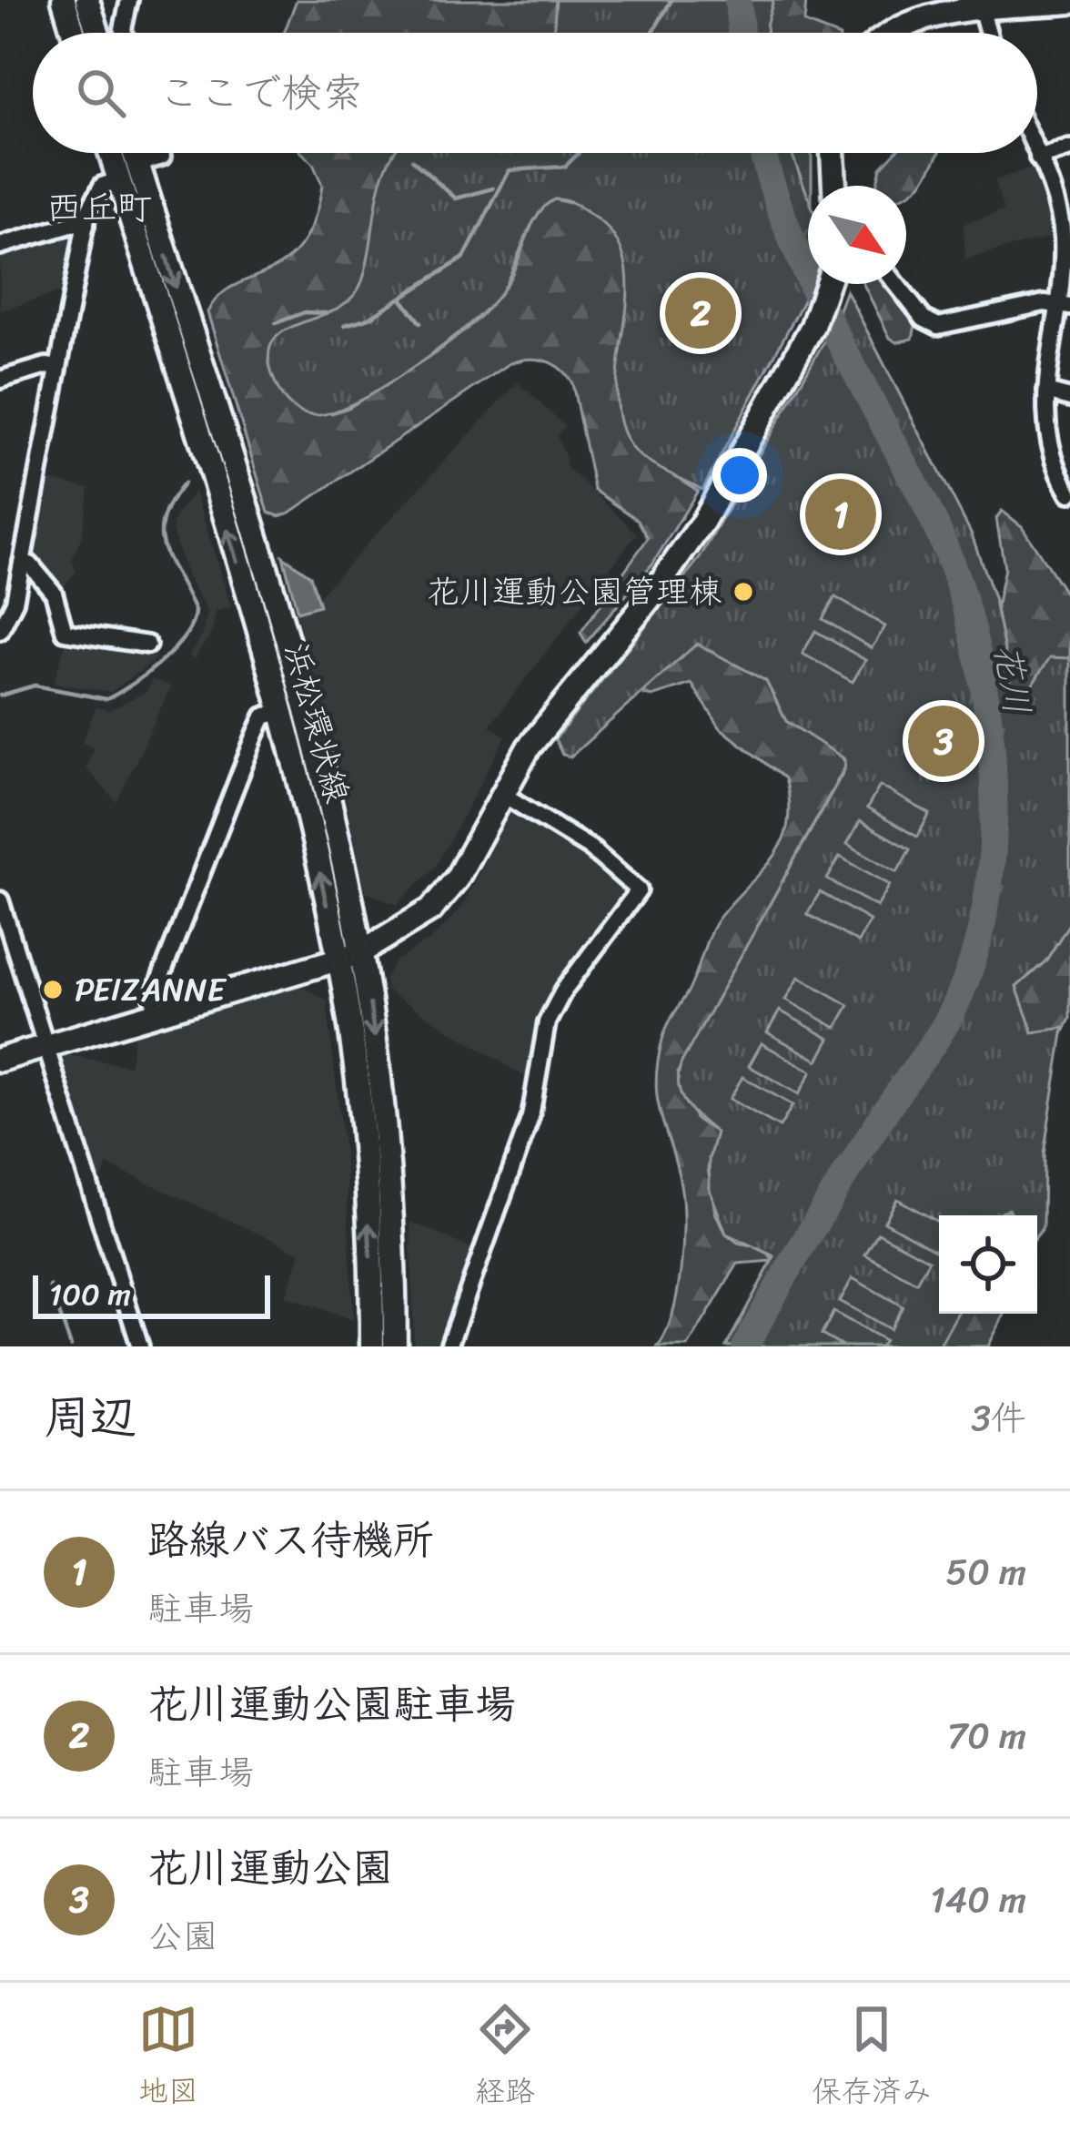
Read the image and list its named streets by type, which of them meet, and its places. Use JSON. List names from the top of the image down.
{
  "streets": {
    "main road": ["浜松環状線"]
  },
  "districts": ["西丘町"],
  "water": ["花川"],
  "places": ["花川運動公園管理棟", "PEIZANNE"],
  "scale_bar": "100 m",
  "north": "bottom right",
  "page": {
    "search": "ここで検索",
    "pins": ["2", "1", "3"],
    "scale": "100 m",
    "heading": ["周辺", "3件"],
    "list": [
      {
        "mark": "1",
        "name": "路線バス待機所",
        "note": "駐車場",
        "value": "50 m"
      },
      {
        "mark": "2",
        "name": "花川運動公園駐車場",
        "note": "駐車場",
        "value": "70 m"
      },
      {
        "mark": "3",
        "name": "花川運動公園",
        "note": "公園",
        "value": "140 m"
      }
    ],
    "nav": ["地図", "経路", "保存済み"]
  }
}
